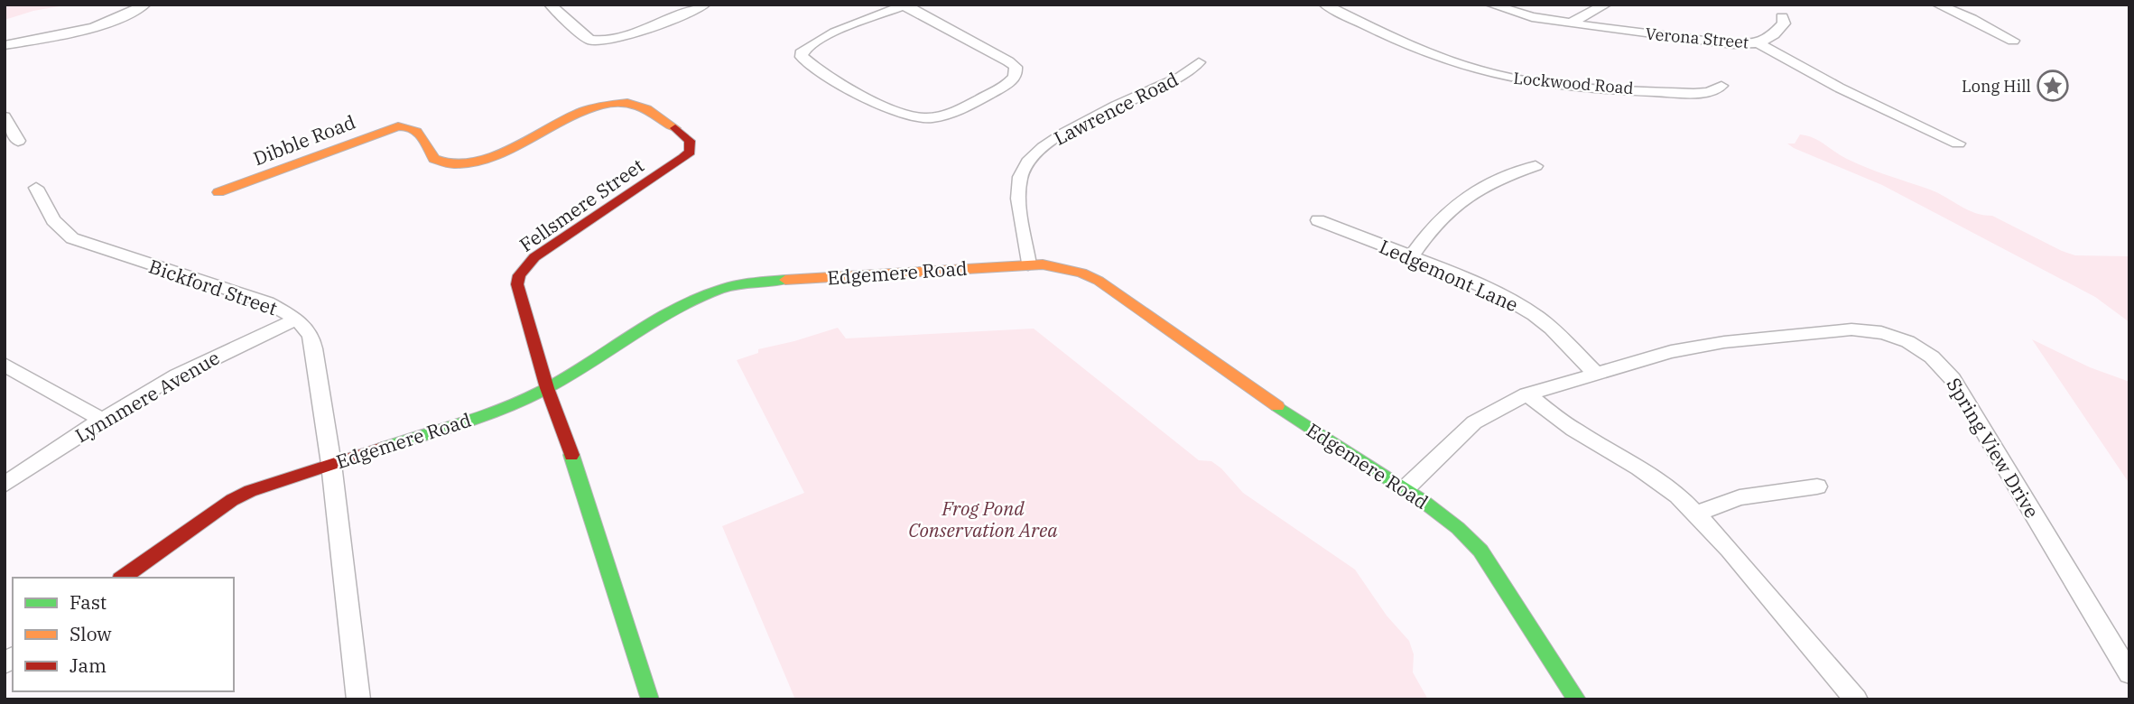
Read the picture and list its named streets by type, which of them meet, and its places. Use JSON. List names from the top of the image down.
{
  "streets": {
    "street": [
      "Verona Street",
      "Lockwood Road",
      "Lawrence Road",
      "Dibble Road",
      "Fellsmere Street",
      "Edgemere Road",
      "Ledgemont Lane",
      "Bickford Street",
      "Lynnmere Avenue",
      "Spring View Drive"
    ]
  },
  "crossings": [
    ["Lawrence Road", "Edgemere Road"],
    ["Dibble Road", "Fellsmere Street"],
    ["Fellsmere Street", "Edgemere Road"],
    ["Edgemere Road", "Bickford Street"],
    ["Edgemere Road", "Spring View Drive"],
    ["Ledgemont Lane", "Spring View Drive"],
    ["Bickford Street", "Lynnmere Avenue"]
  ],
  "parks": ["Frog Pond Conservation Area"],
  "places": {
    "place": ["Long Hill"]
  },
  "legend": ["Fast", "Slow", "Jam"]
}
